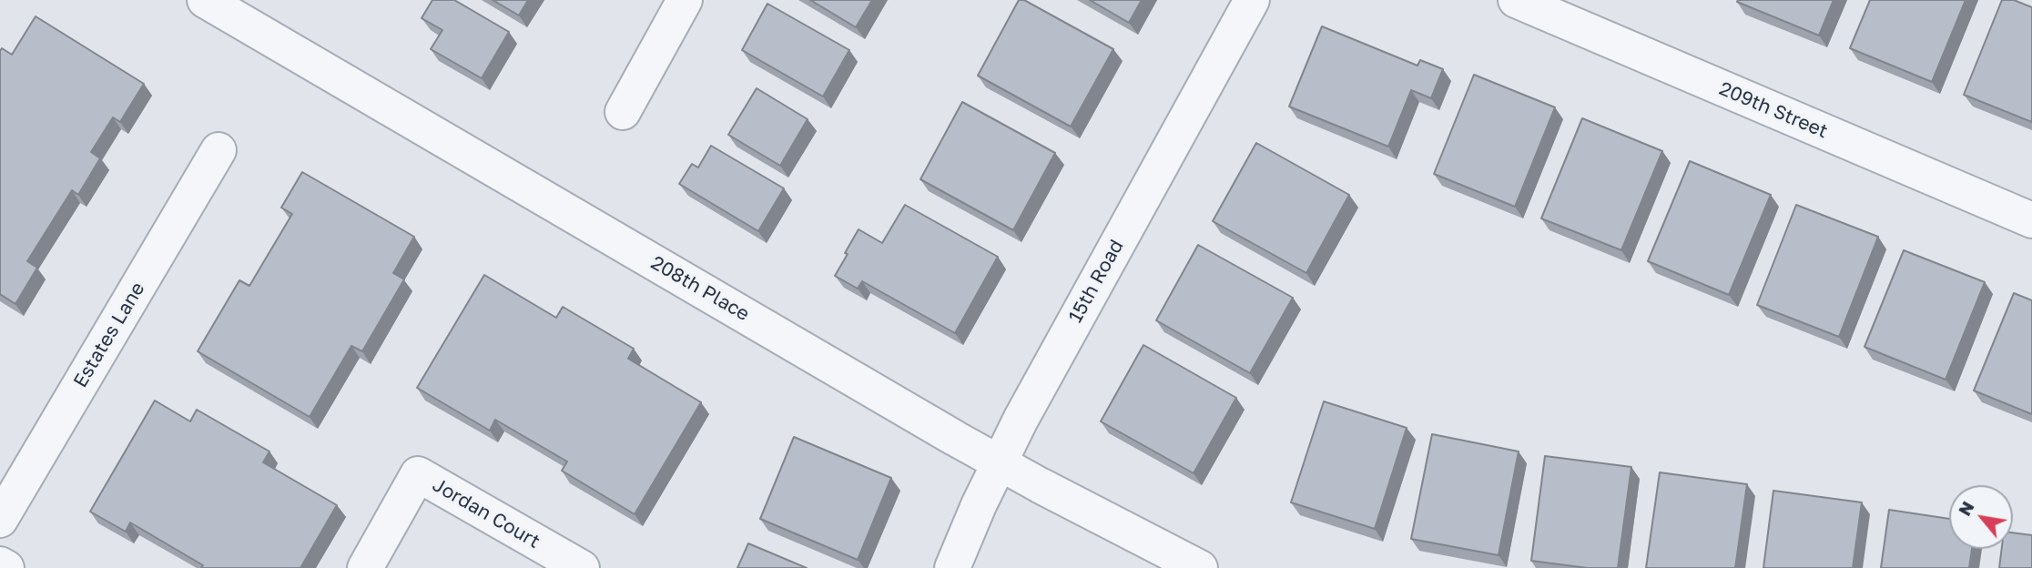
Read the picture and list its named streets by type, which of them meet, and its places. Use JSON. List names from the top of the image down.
{
  "streets": {
    "street": [
      "209th Street",
      "15th Road",
      "208th Place",
      "Estates Lane",
      "Jordan Court"
    ]
  },
  "crossings": [
    ["15th Road", "208th Place"]
  ],
  "north": "top left"
}
